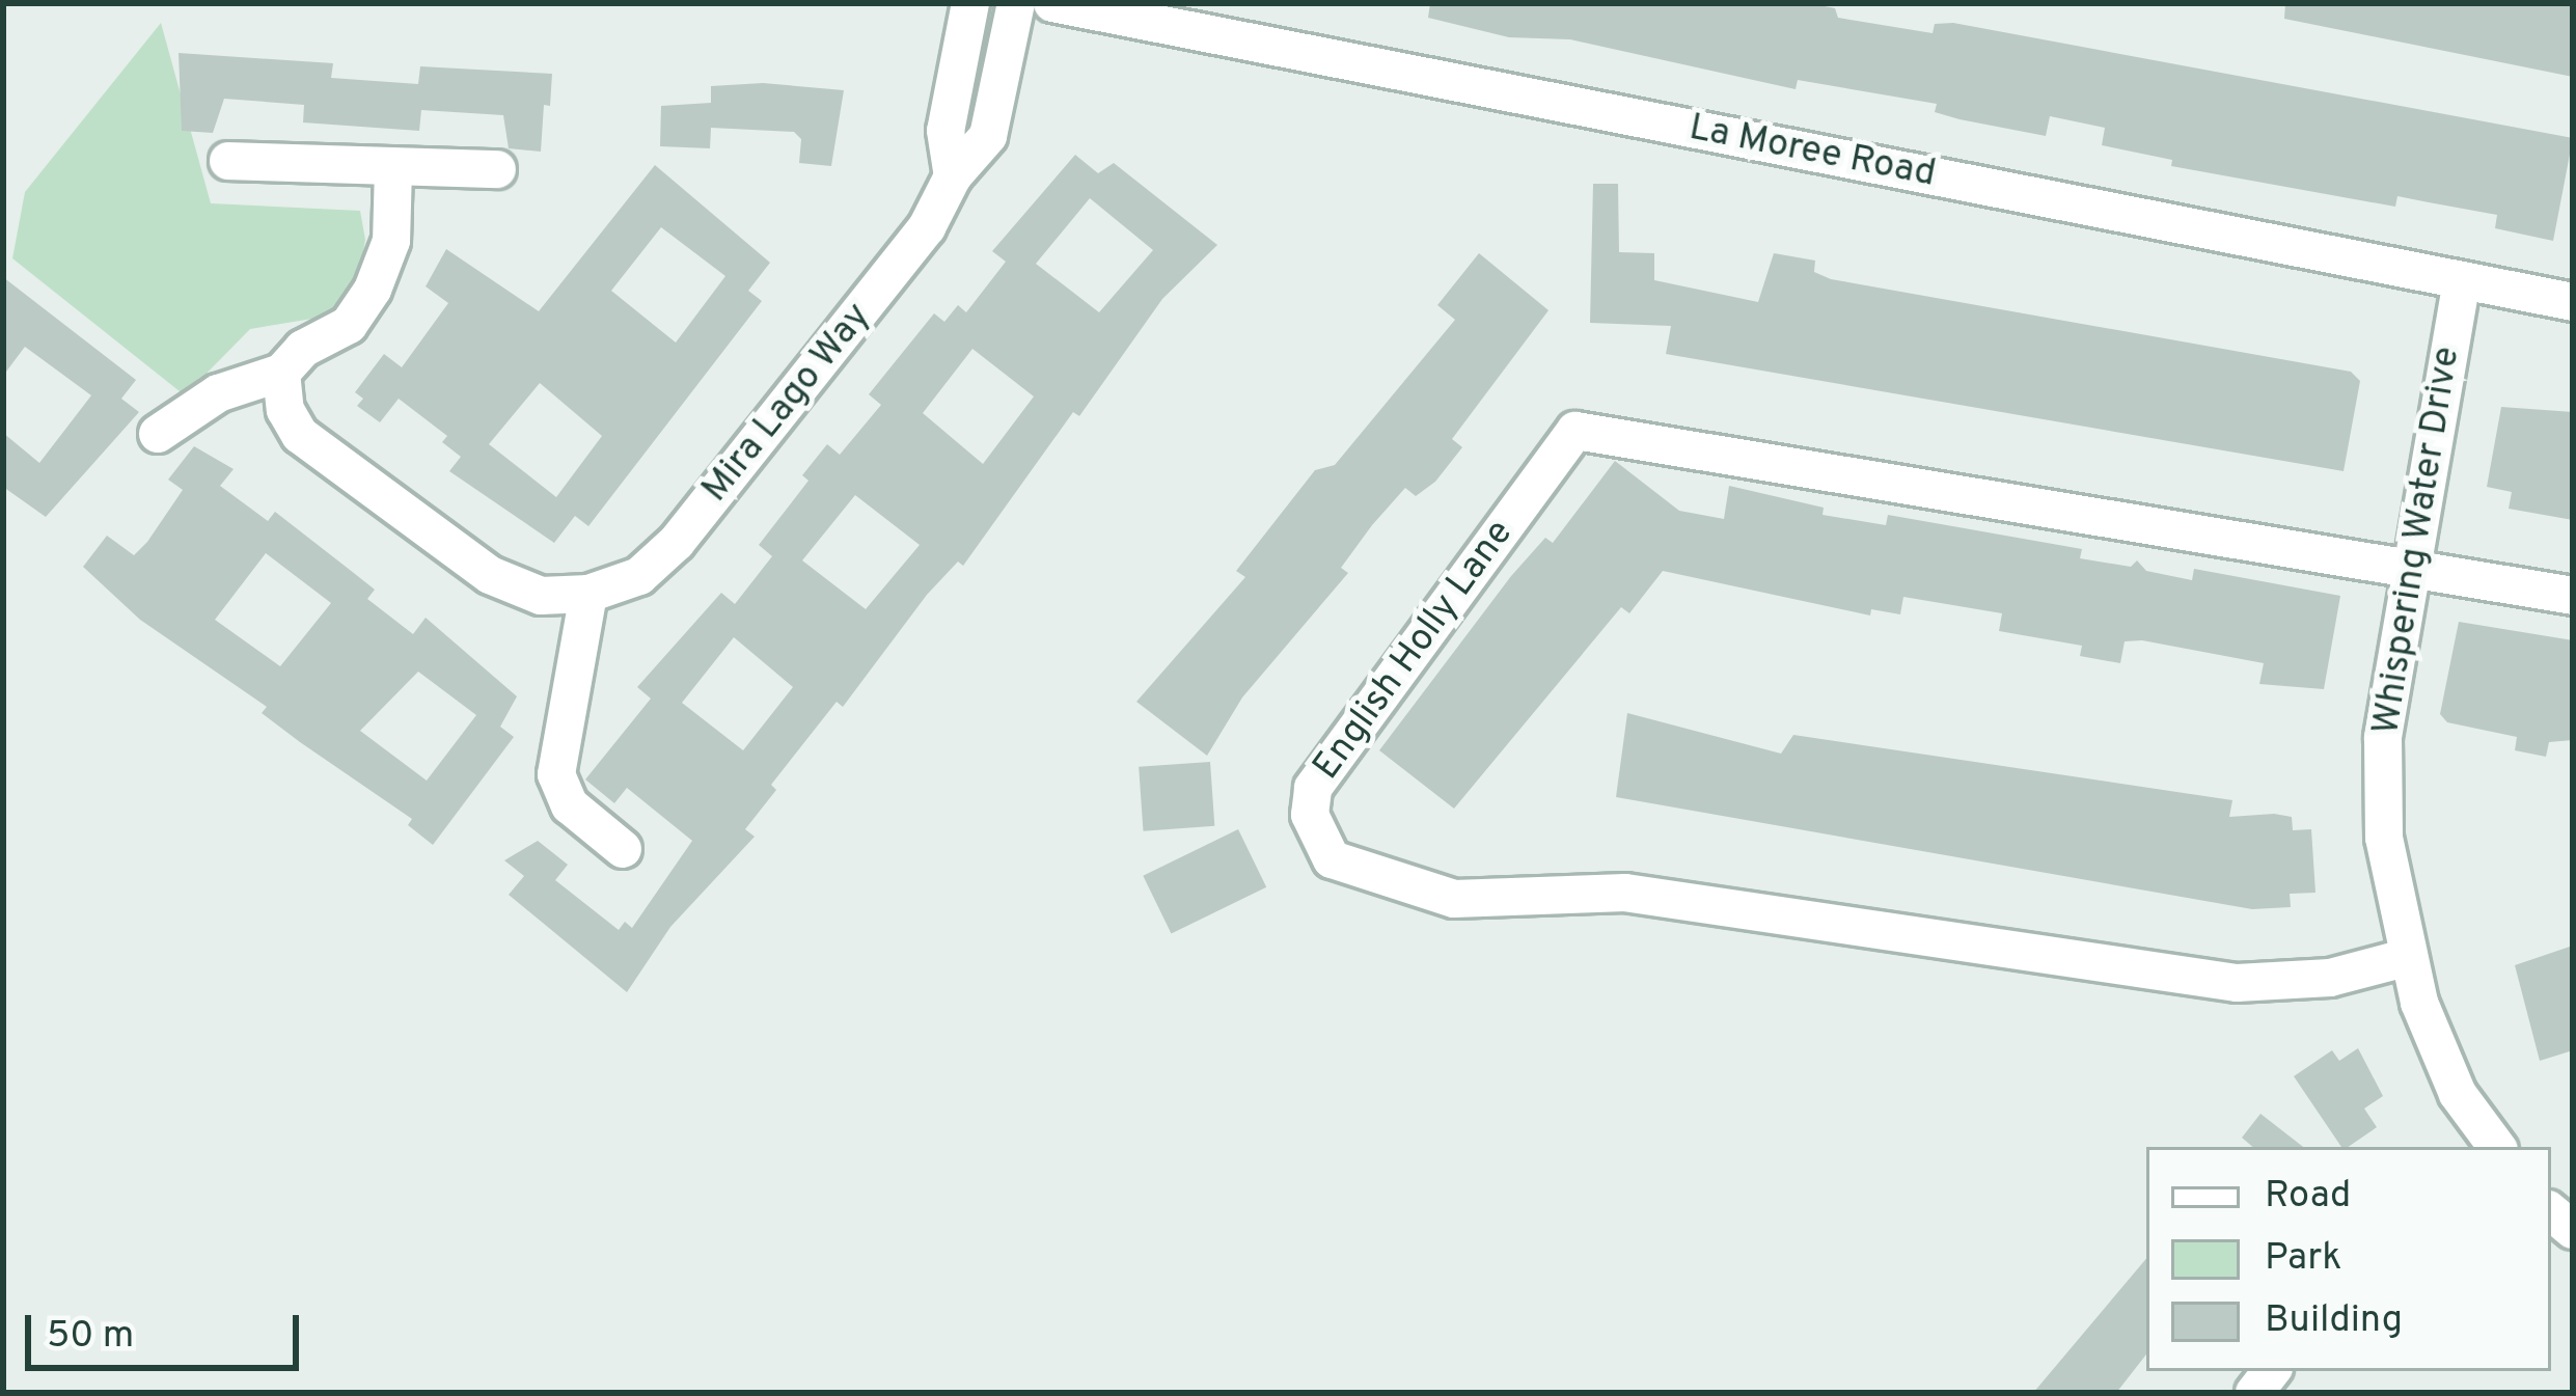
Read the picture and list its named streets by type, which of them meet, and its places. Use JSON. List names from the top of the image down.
{
  "streets": {
    "street": [
      "La Moree Road",
      "Mira Lago Way",
      "Whispering Water Drive",
      "English Holly Lane"
    ]
  },
  "crossings": [
    ["La Moree Road", "Whispering Water Drive"],
    ["Whispering Water Drive", "English Holly Lane"]
  ],
  "legend": ["Road", "Park", "Building"],
  "scale_bar": "50 m"
}
